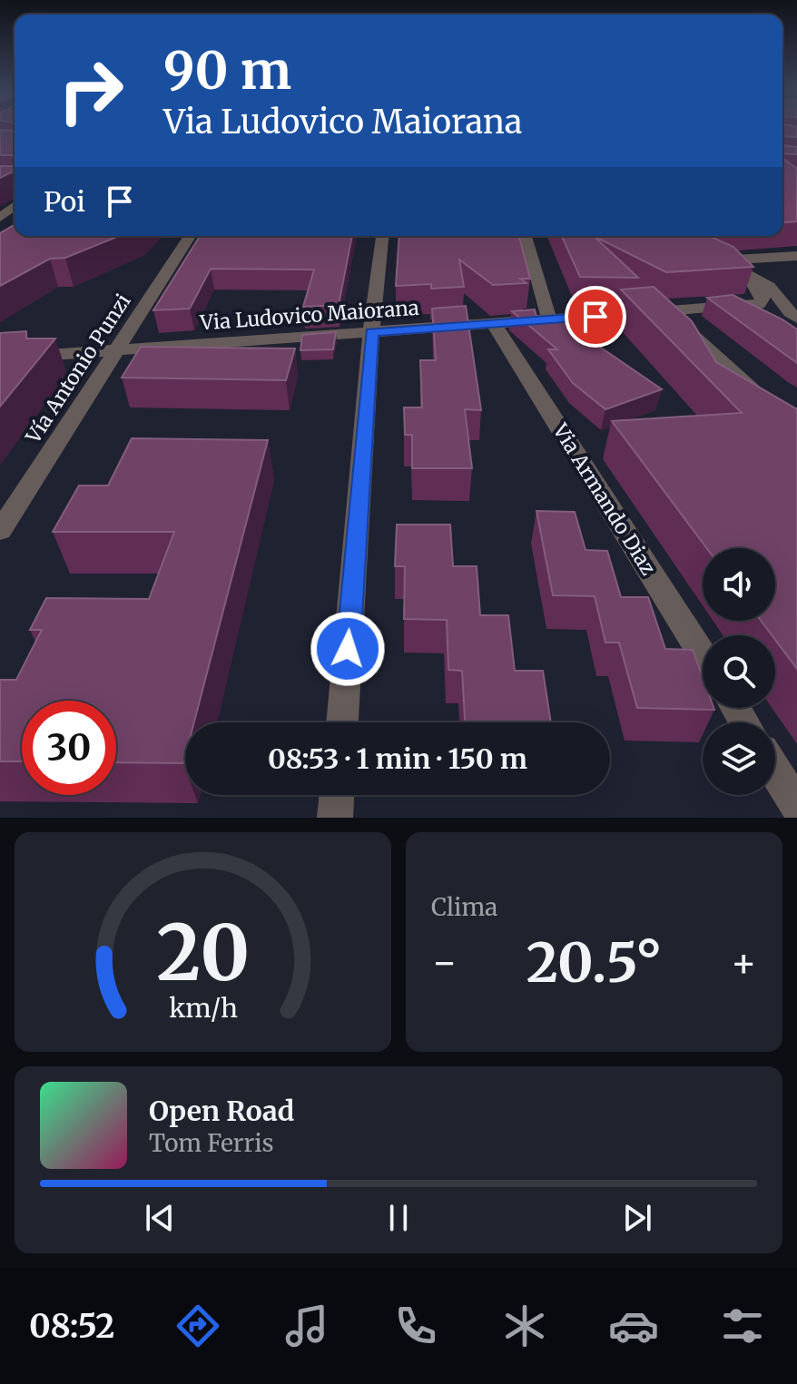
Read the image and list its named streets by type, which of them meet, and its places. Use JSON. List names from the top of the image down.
{
  "streets": {
    "street": ["Via Ludovico Maiorana", "Vía Antonio Punzi", "Via Armando Diaz"]
  },
  "crossings": [
    ["Via Ludovico Maiorana", "Vía Antonio Punzi"],
    ["Via Ludovico Maiorana", "Via Armando Diaz"]
  ],
  "page": {
    "turn": ["90 m", "Via Ludovico Maiorana"],
    "then": "Poi",
    "limit": "30",
    "trip": "08:53 · 1 min · 150 m",
    "tile": "Clima",
    "heat": ["−", "20.5°", "+"],
    "song": ["Open Road", "Tom Ferris"],
    "tabs": "08:52",
    "gauge": ["20", "km/h"]
  }
}
